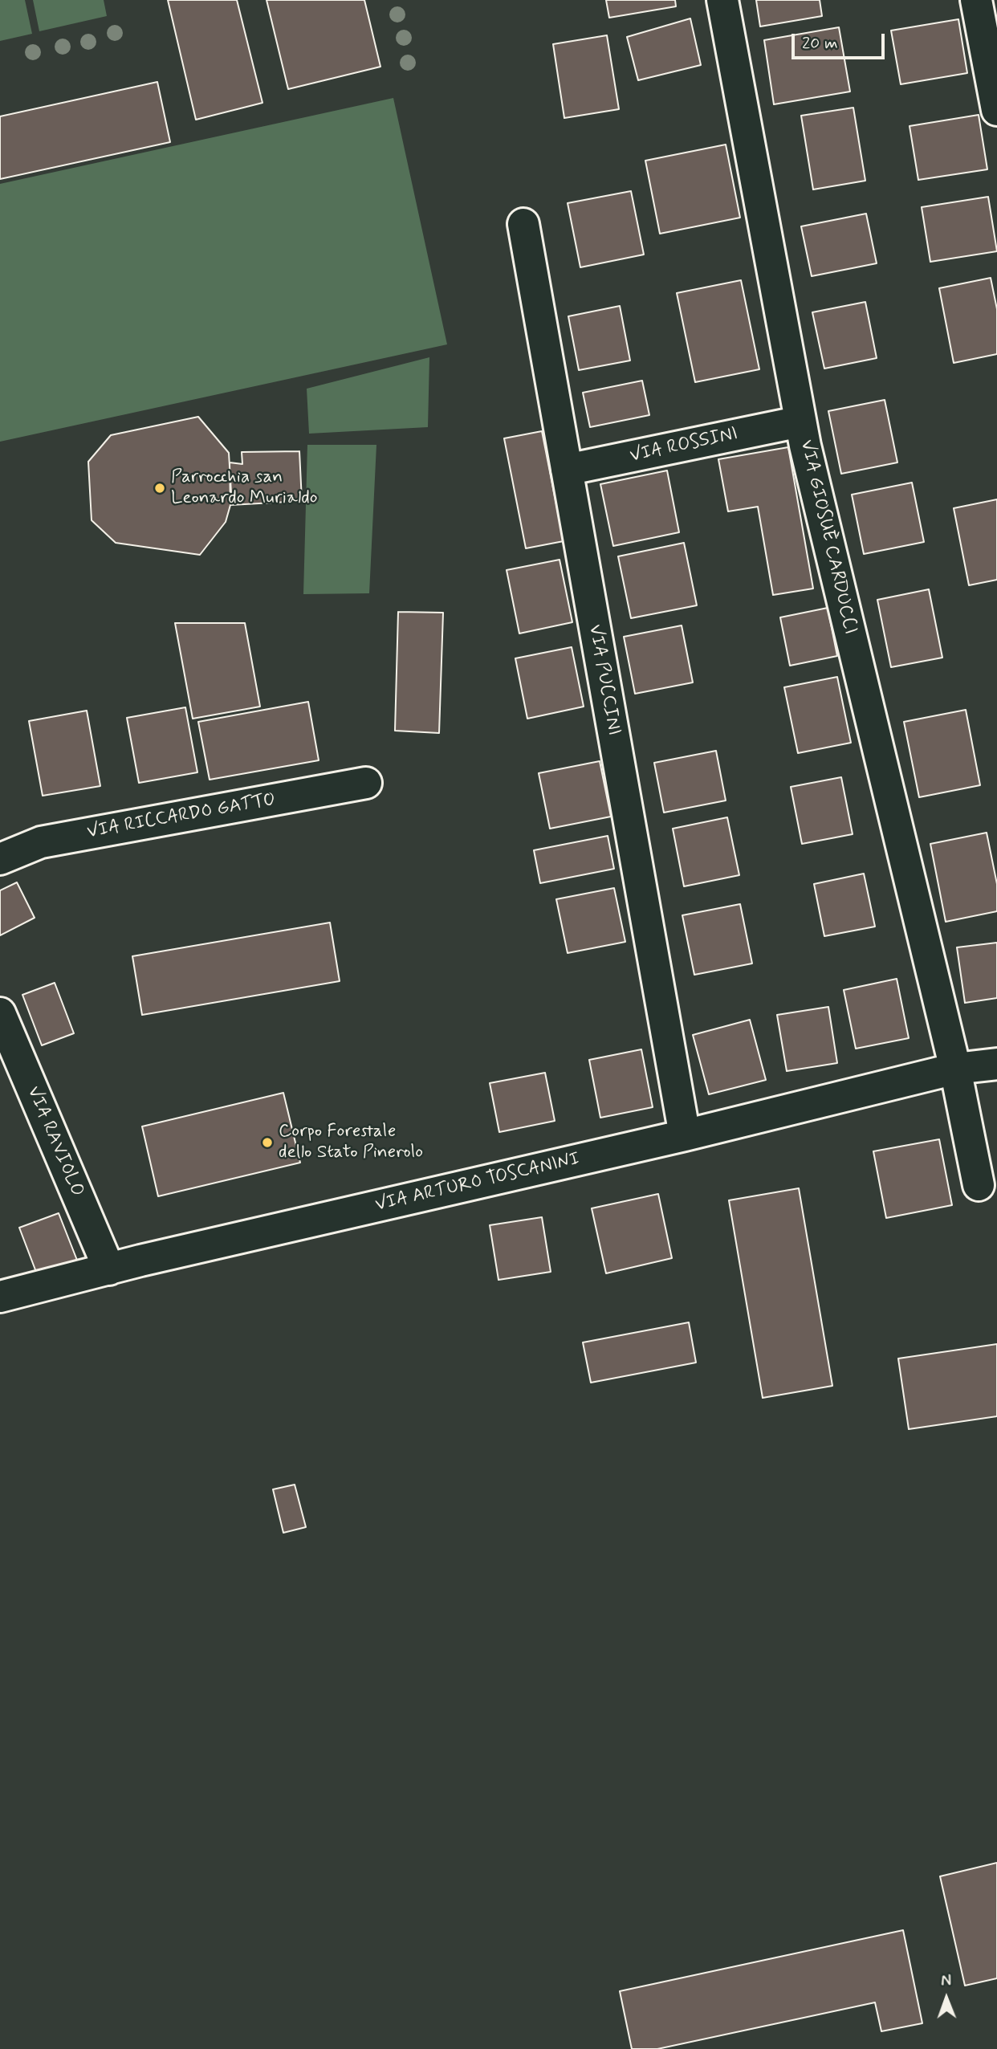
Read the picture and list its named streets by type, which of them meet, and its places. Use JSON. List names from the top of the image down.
{
  "streets": {
    "street": [
      "VIA ROSSINI",
      "VIA GIOSUÈ CARDUCCI",
      "VIA PUCCINI",
      "VIA RICCARDO GATTO",
      "VIA RAVIOLO",
      "VIA ARTURO TOSCANINI"
    ]
  },
  "crossings": [
    ["VIA ROSSINI", "VIA GIOSUÈ CARDUCCI"],
    ["VIA ROSSINI", "VIA PUCCINI"],
    ["VIA GIOSUÈ CARDUCCI", "VIA ARTURO TOSCANINI"],
    ["VIA PUCCINI", "VIA ARTURO TOSCANINI"],
    ["VIA RAVIOLO", "VIA ARTURO TOSCANINI"]
  ],
  "places": ["Parrocchia san Leonardo Murialdo", "Corpo Forestale dello Stato Pinerolo"],
  "scale_bar": "20 m",
  "north": "top"
}
